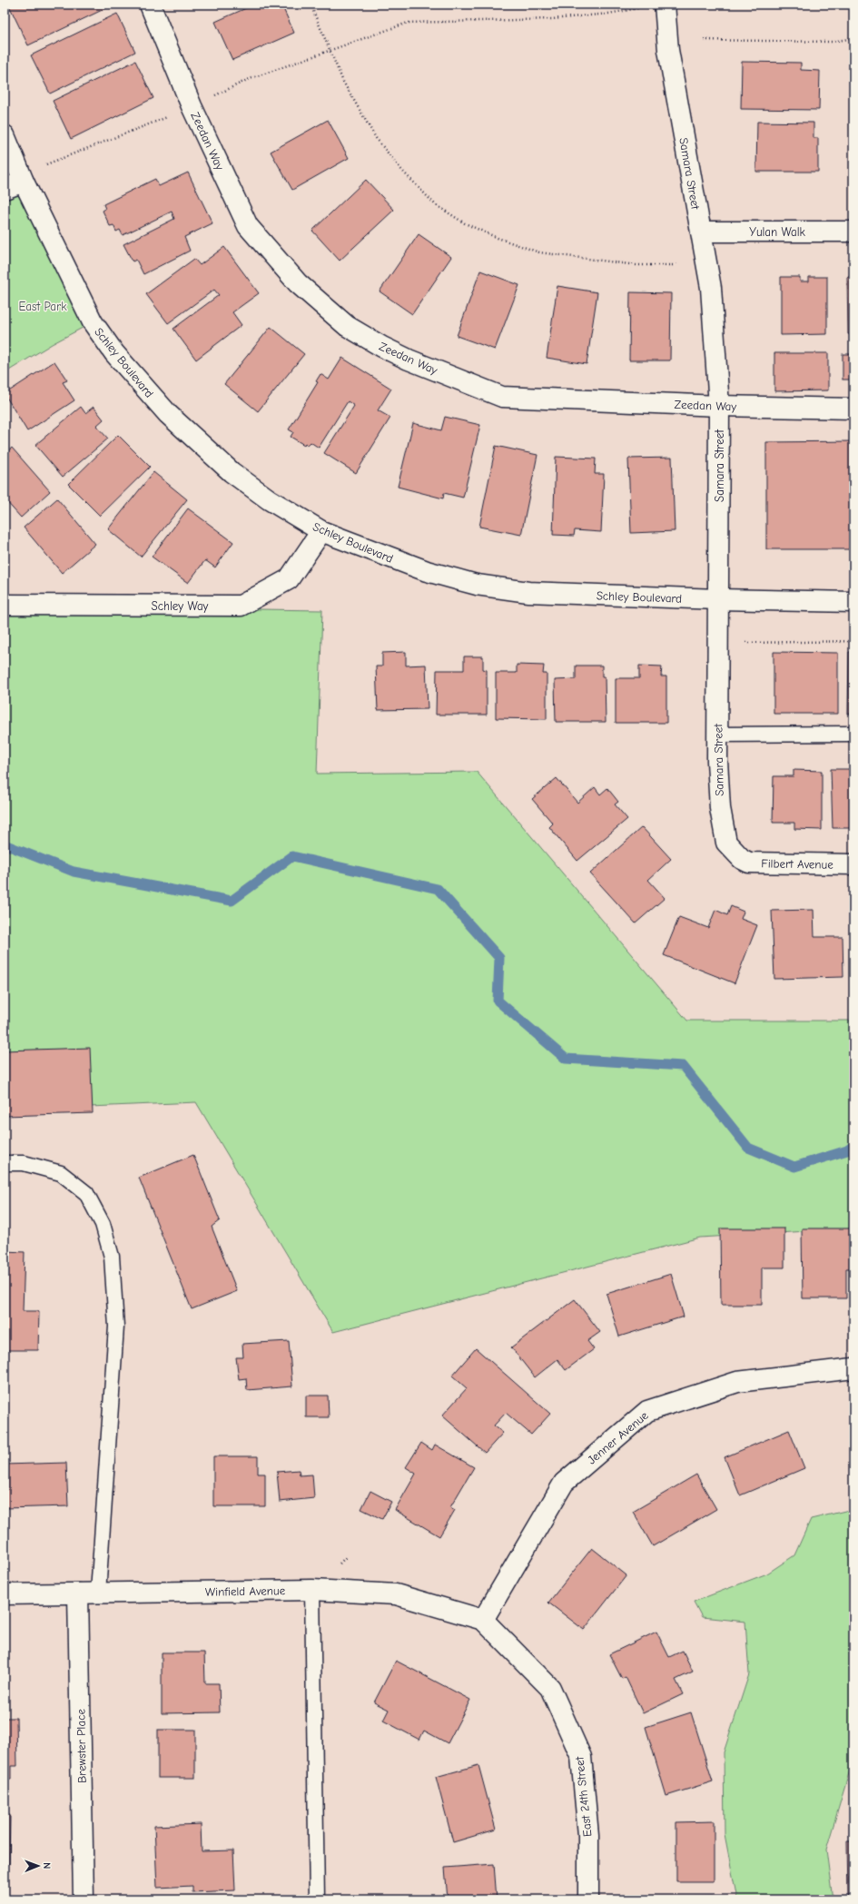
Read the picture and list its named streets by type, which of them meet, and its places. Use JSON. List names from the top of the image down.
{
  "streets": {
    "street": [
      "Zeedan Way",
      "Samara Street",
      "Yulan Walk",
      "Schley Boulevard",
      "Schley Way",
      "Filbert Avenue",
      "Jenner Avenue",
      "Winfield Avenue",
      "Brewster Place",
      "East 24th Street"
    ]
  },
  "crossings": [
    ["Zeedan Way", "Samara Street"],
    ["Samara Street", "Yulan Walk"],
    ["Samara Street", "Schley Boulevard"],
    ["Samara Street", "Filbert Avenue"],
    ["Schley Boulevard", "Schley Way"],
    ["Jenner Avenue", "Winfield Avenue"],
    ["Jenner Avenue", "East 24th Street"],
    ["Winfield Avenue", "Brewster Place"],
    ["Winfield Avenue", "East 24th Street"]
  ],
  "parks": ["East Park"],
  "north": "right"
}
